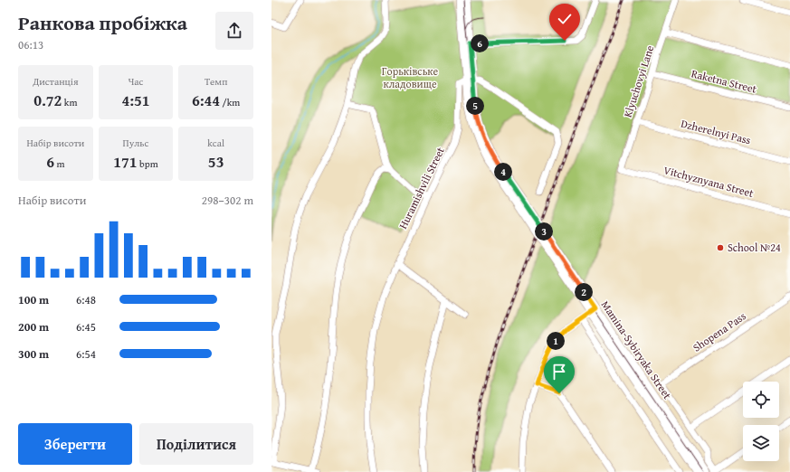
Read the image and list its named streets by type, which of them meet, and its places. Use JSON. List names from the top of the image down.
{
  "streets": {
    "main road": ["Mamina-Sybiryaka Street"],
    "street": [
      "Klyuchovyi Lane",
      "Raketna Street",
      "Dzherelnyi Pass",
      "Vitchyznyana Street",
      "Huramishvili Street",
      "Shopena Pass"
    ]
  },
  "crossings": [
    ["Klyuchovyi Lane", "Raketna Street"],
    ["Klyuchovyi Lane", "Dzherelnyi Pass"],
    ["Klyuchovyi Lane", "Vitchyznyana Street"],
    ["Huramishvili Street", "Mamina-Sybiryaka Street"]
  ],
  "parks": ["Горьківське кладовище"],
  "places": ["School №24"],
  "page": {
    "heading": ["Ранкова пробіжка", "06:13"],
    "pins": [
      "6",
      "5",
      "4",
      "3",
      "2",
      "1"
    ],
    "stats": [
      ["Дистанція", "0.72 km"],
      ["Час", "4:51"],
      ["Темп", "6:44 /km"],
      ["Набір висоти", "6 m"],
      ["Пульс", "171 bpm"],
      ["kcal", "53"]
    ],
    "chart": ["Набір висоти", "298–302 m"],
    "list": [
      {
        "name": "100 m",
        "note": "6:48"
      },
      {
        "name": "200 m",
        "note": "6:45"
      },
      {
        "name": "300 m",
        "note": "6:54"
      }
    ],
    "buttons": ["Зберегти", "Поділитися"]
  }
}
